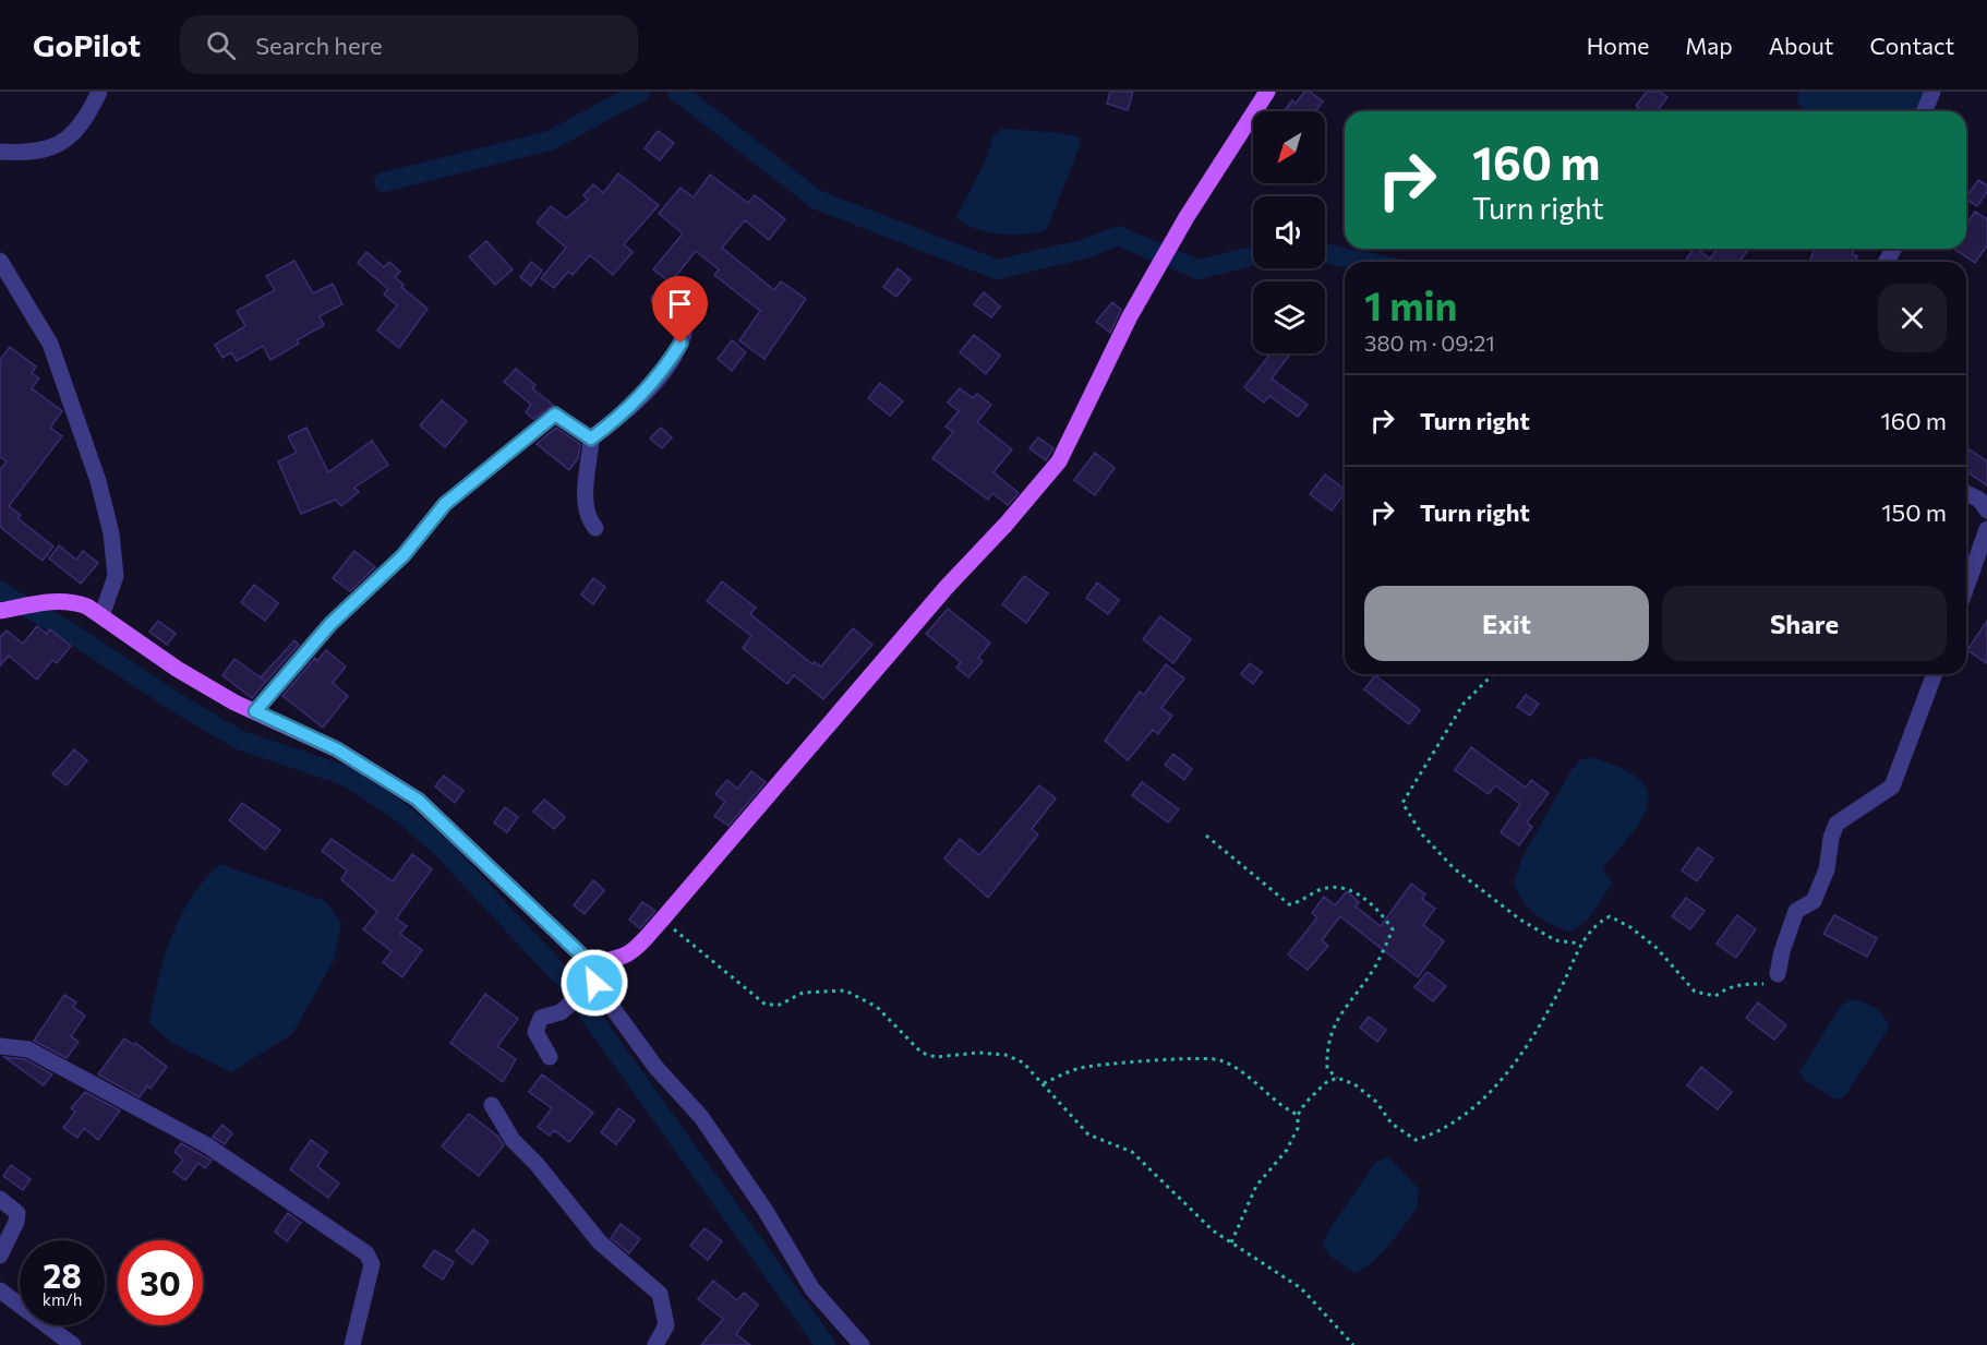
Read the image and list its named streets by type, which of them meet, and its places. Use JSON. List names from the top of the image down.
{
  "north": "bottom left",
  "page": {
    "header": "GoPilot",
    "search": "Search here",
    "nav": [
      "Home",
      "Map",
      "About",
      "Contact"
    ],
    "turn": ["160 m", "Turn right"],
    "heading": ["1 min", "380 m · 09:21"],
    "list": [
      {
        "name": "Turn right",
        "value": "160 m"
      },
      {
        "name": "Turn right",
        "value": "150 m"
      }
    ],
    "buttons": ["Exit", "Share"],
    "speed": "28 km/h",
    "limit": "30"
  }
}
